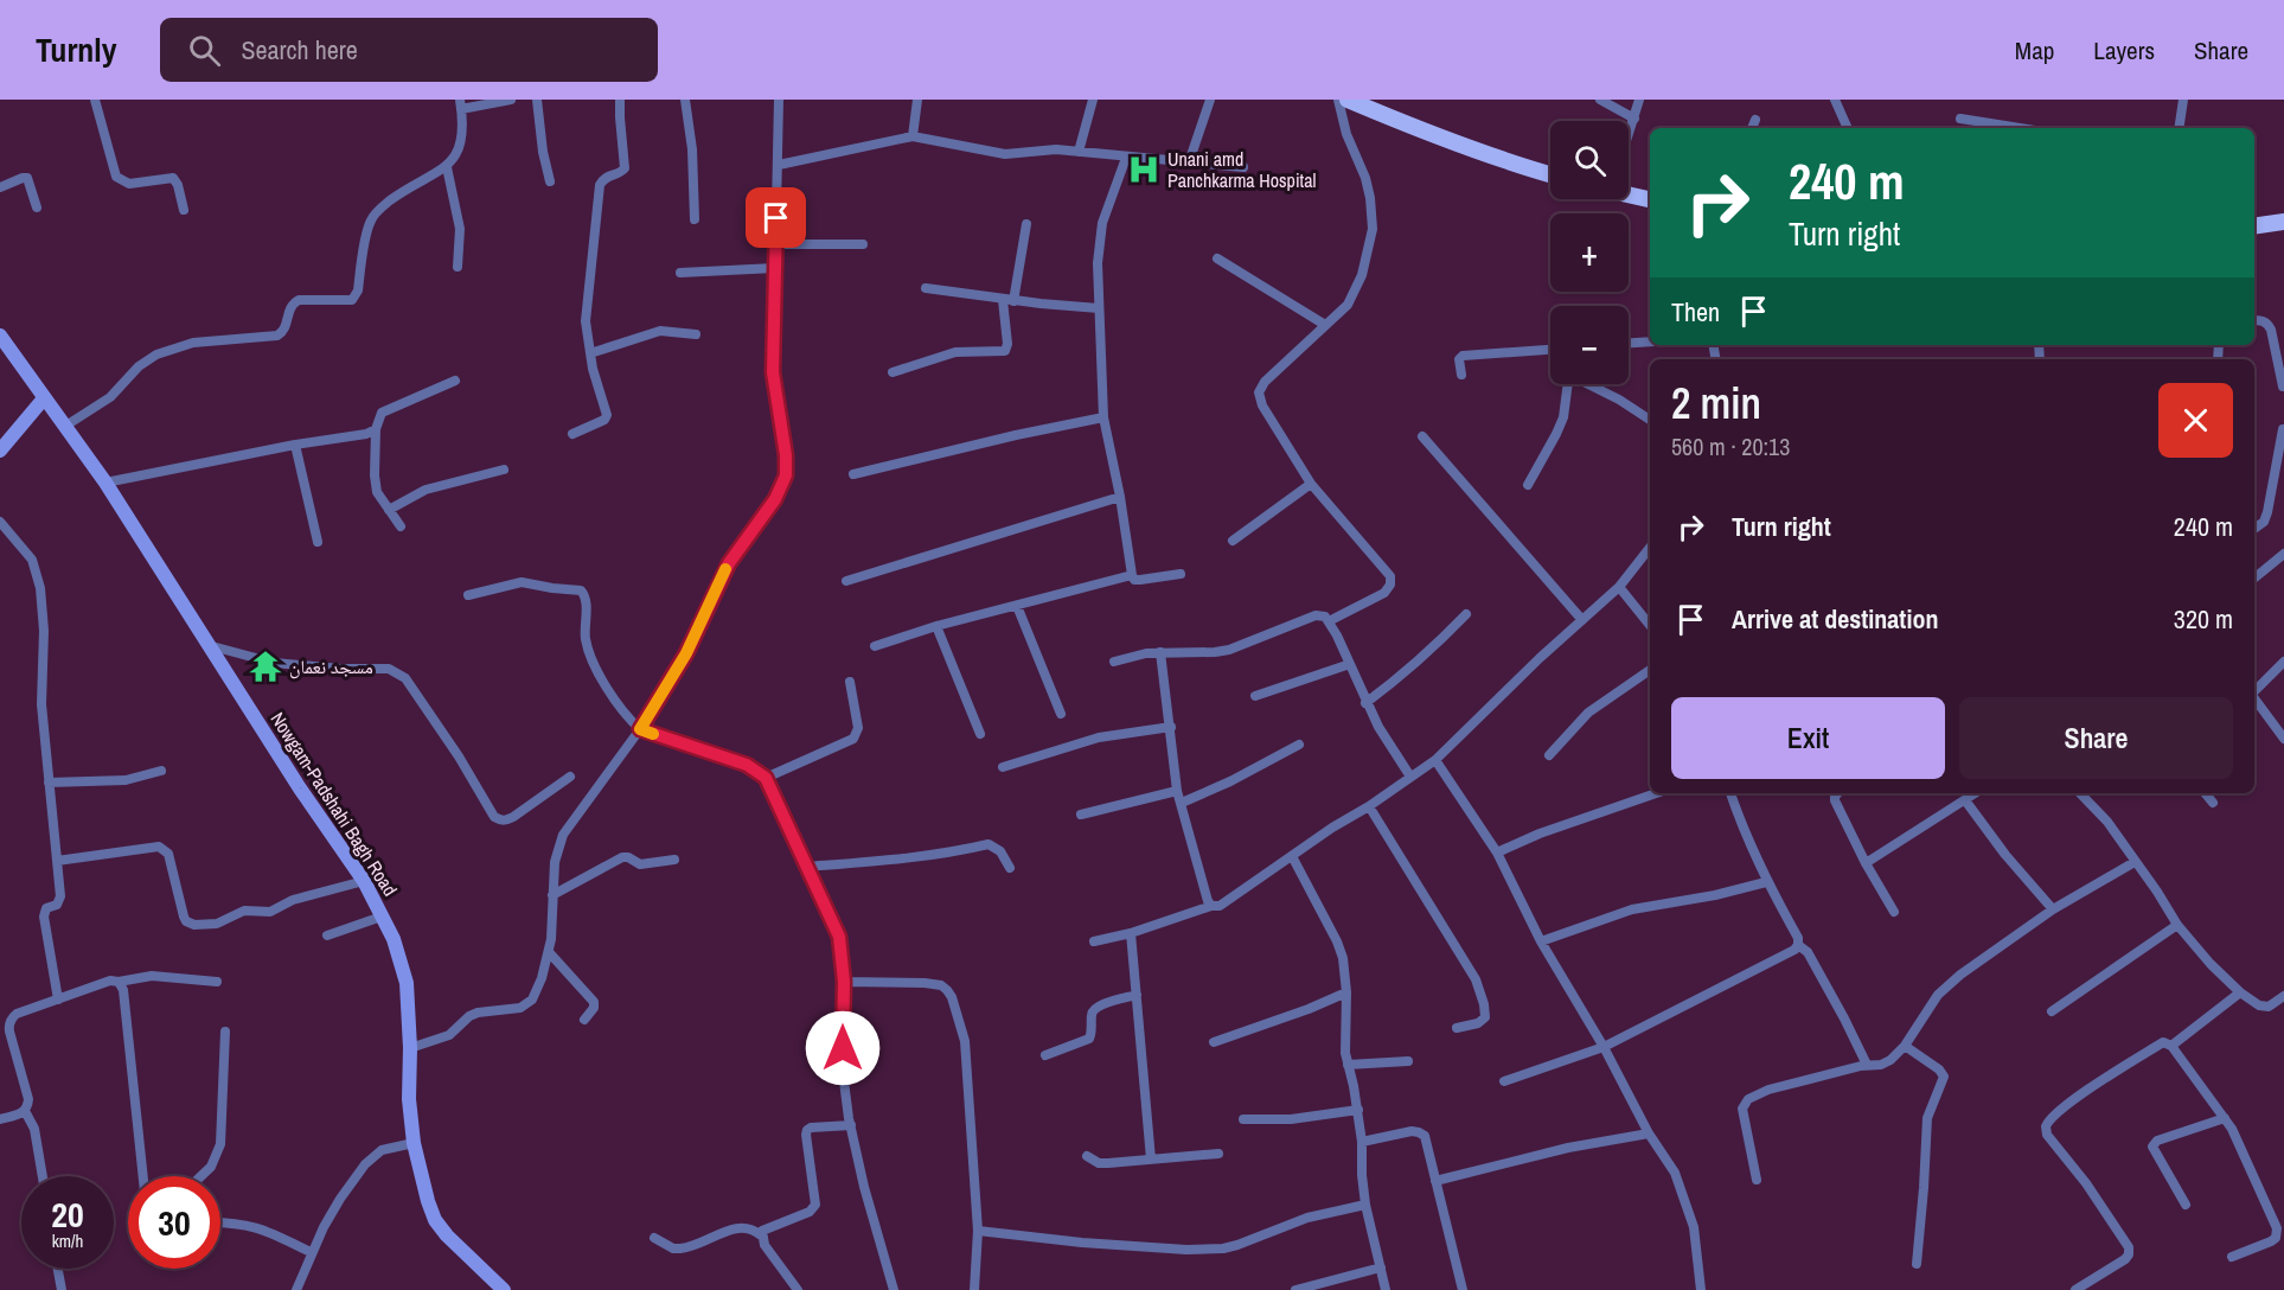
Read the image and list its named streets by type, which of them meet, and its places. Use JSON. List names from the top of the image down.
{
  "streets": {
    "main road": ["Nowgam-Padshahi Bagh Road"]
  },
  "places": {
    "hospital": ["Unani amd Panchkarma Hospital"],
    "temple": ["مسجد نعمان"]
  },
  "page": {
    "header": "Turnly",
    "search": "Search here",
    "nav": ["Map", "Layers", "Share"],
    "map_buttons": ["+", "−"],
    "turn": ["240 m", "Turn right"],
    "then": "Then",
    "heading": ["2 min", "560 m · 20:13"],
    "list": [
      {
        "name": "Turn right",
        "value": "240 m"
      },
      {
        "name": "Arrive at destination",
        "value": "320 m"
      }
    ],
    "buttons": ["Exit", "Share"],
    "speed": "20 km/h",
    "limit": "30"
  }
}
